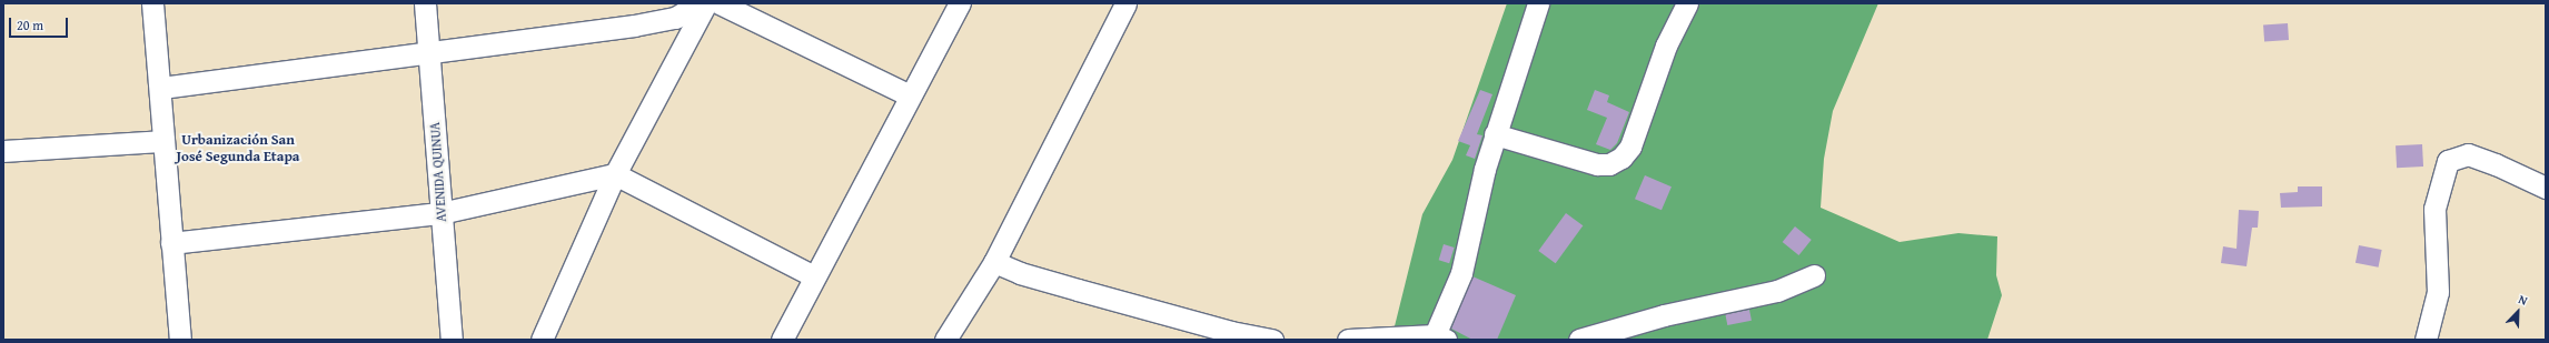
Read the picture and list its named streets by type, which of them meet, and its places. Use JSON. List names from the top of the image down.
{
  "streets": {
    "street": ["AVENIDA QUINUA"]
  },
  "districts": ["Urbanización San José Segunda Etapa"],
  "scale_bar": "20 m",
  "north": "top right"
}
